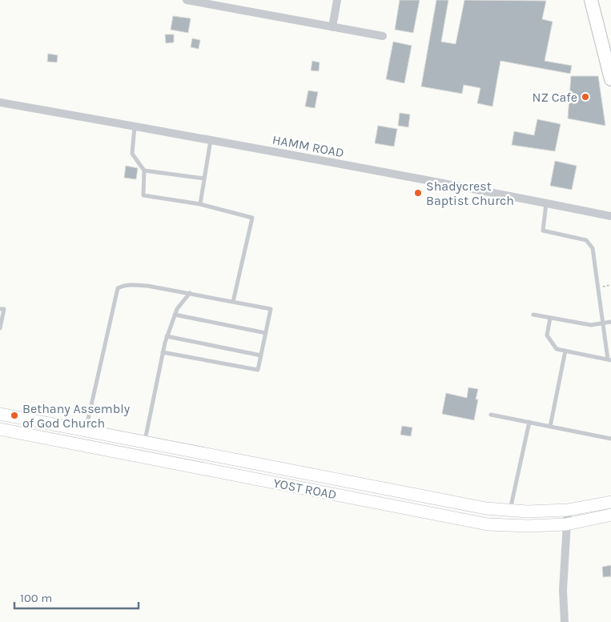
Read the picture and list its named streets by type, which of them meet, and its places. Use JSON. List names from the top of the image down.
{
  "streets": {
    "main road": ["YOST ROAD"],
    "street": ["HAMM ROAD"]
  },
  "places": ["NZ Cafe", "Shadycrest Baptist Church", "Bethany Assembly of God Church"],
  "scale_bar": "100 m"
}
